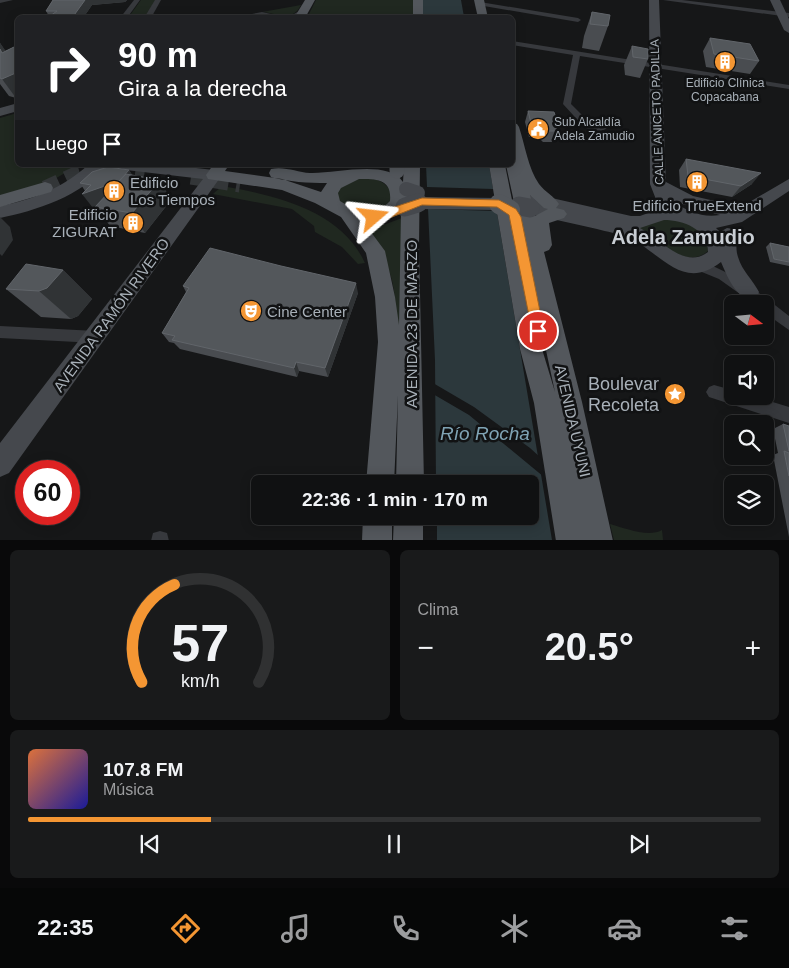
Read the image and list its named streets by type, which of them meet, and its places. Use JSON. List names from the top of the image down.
{
  "streets": {
    "main road": [
      "CALLE ANICETO PADILLA",
      "AVENIDA RAMÓN RIVERO",
      "AVENIDA 23 DE MARZO",
      "AVENIDA UYUNI"
    ]
  },
  "districts": ["Adela Zamudio"],
  "water": ["Río Rocha"],
  "places": {
    "building": [
      "Edificio Clínica Copacabana",
      "Edificio TrueExtend",
      "Edificio Los Tiempos",
      "Edificio ZIGURAT"
    ],
    "public building": ["Sub Alcaldía Adela Zamudio"],
    "theatre": ["Cine Center"],
    "place": ["Boulevar Recoleta"]
  },
  "north": "right",
  "page": {
    "turn": ["90 m", "Gira a la derecha"],
    "then": "Luego",
    "limit": "60",
    "trip": "22:36 · 1 min · 170 m",
    "tile": "Clima",
    "heat": ["−", "20.5°", "+"],
    "song": ["107.8 FM", "Música"],
    "tabs": "22:35",
    "gauge": ["57", "km/h"]
  }
}
